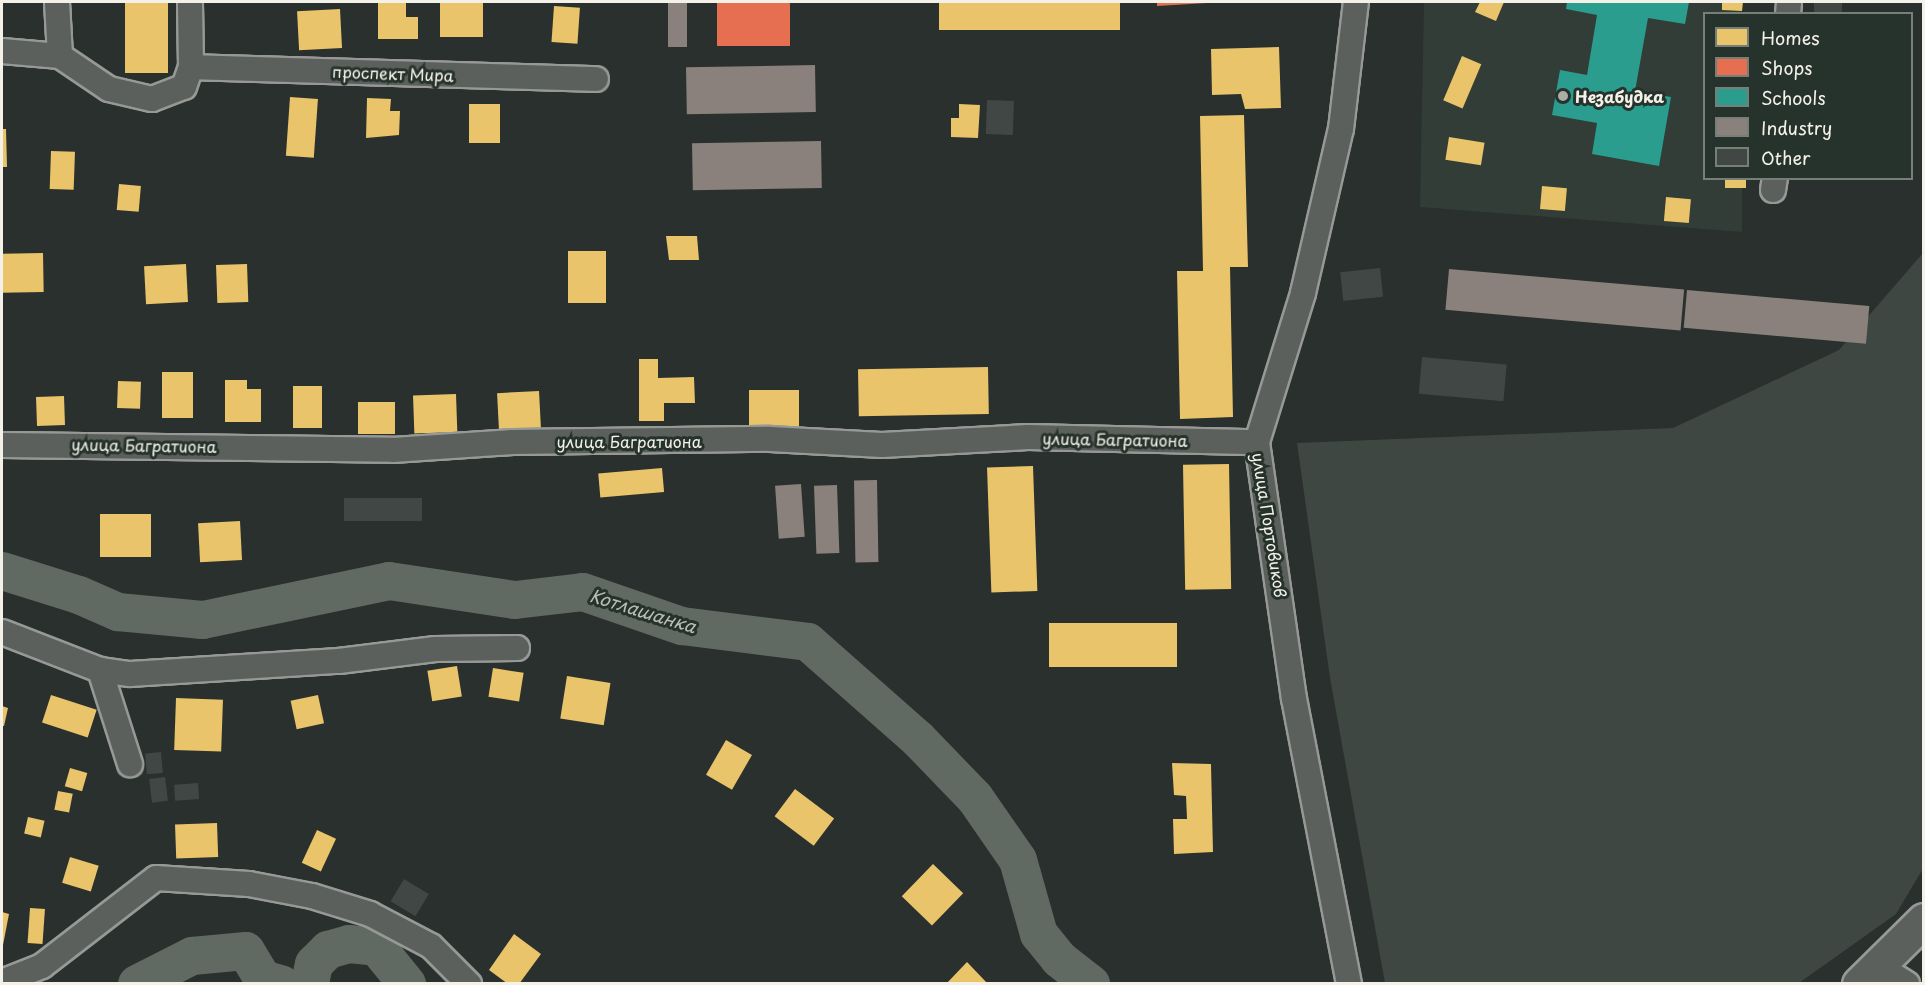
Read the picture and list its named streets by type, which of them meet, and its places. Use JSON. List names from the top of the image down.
{
  "streets": {
    "street": ["проспект Мира", "улица Багратиона", "улица Портовиков"]
  },
  "crossings": [
    ["улица Багратиона", "улица Портовиков"]
  ],
  "water": ["Котлашанка"],
  "places": ["Незабудка"],
  "legend": [
    "Homes",
    "Shops",
    "Schools",
    "Industry",
    "Other"
  ]
}
